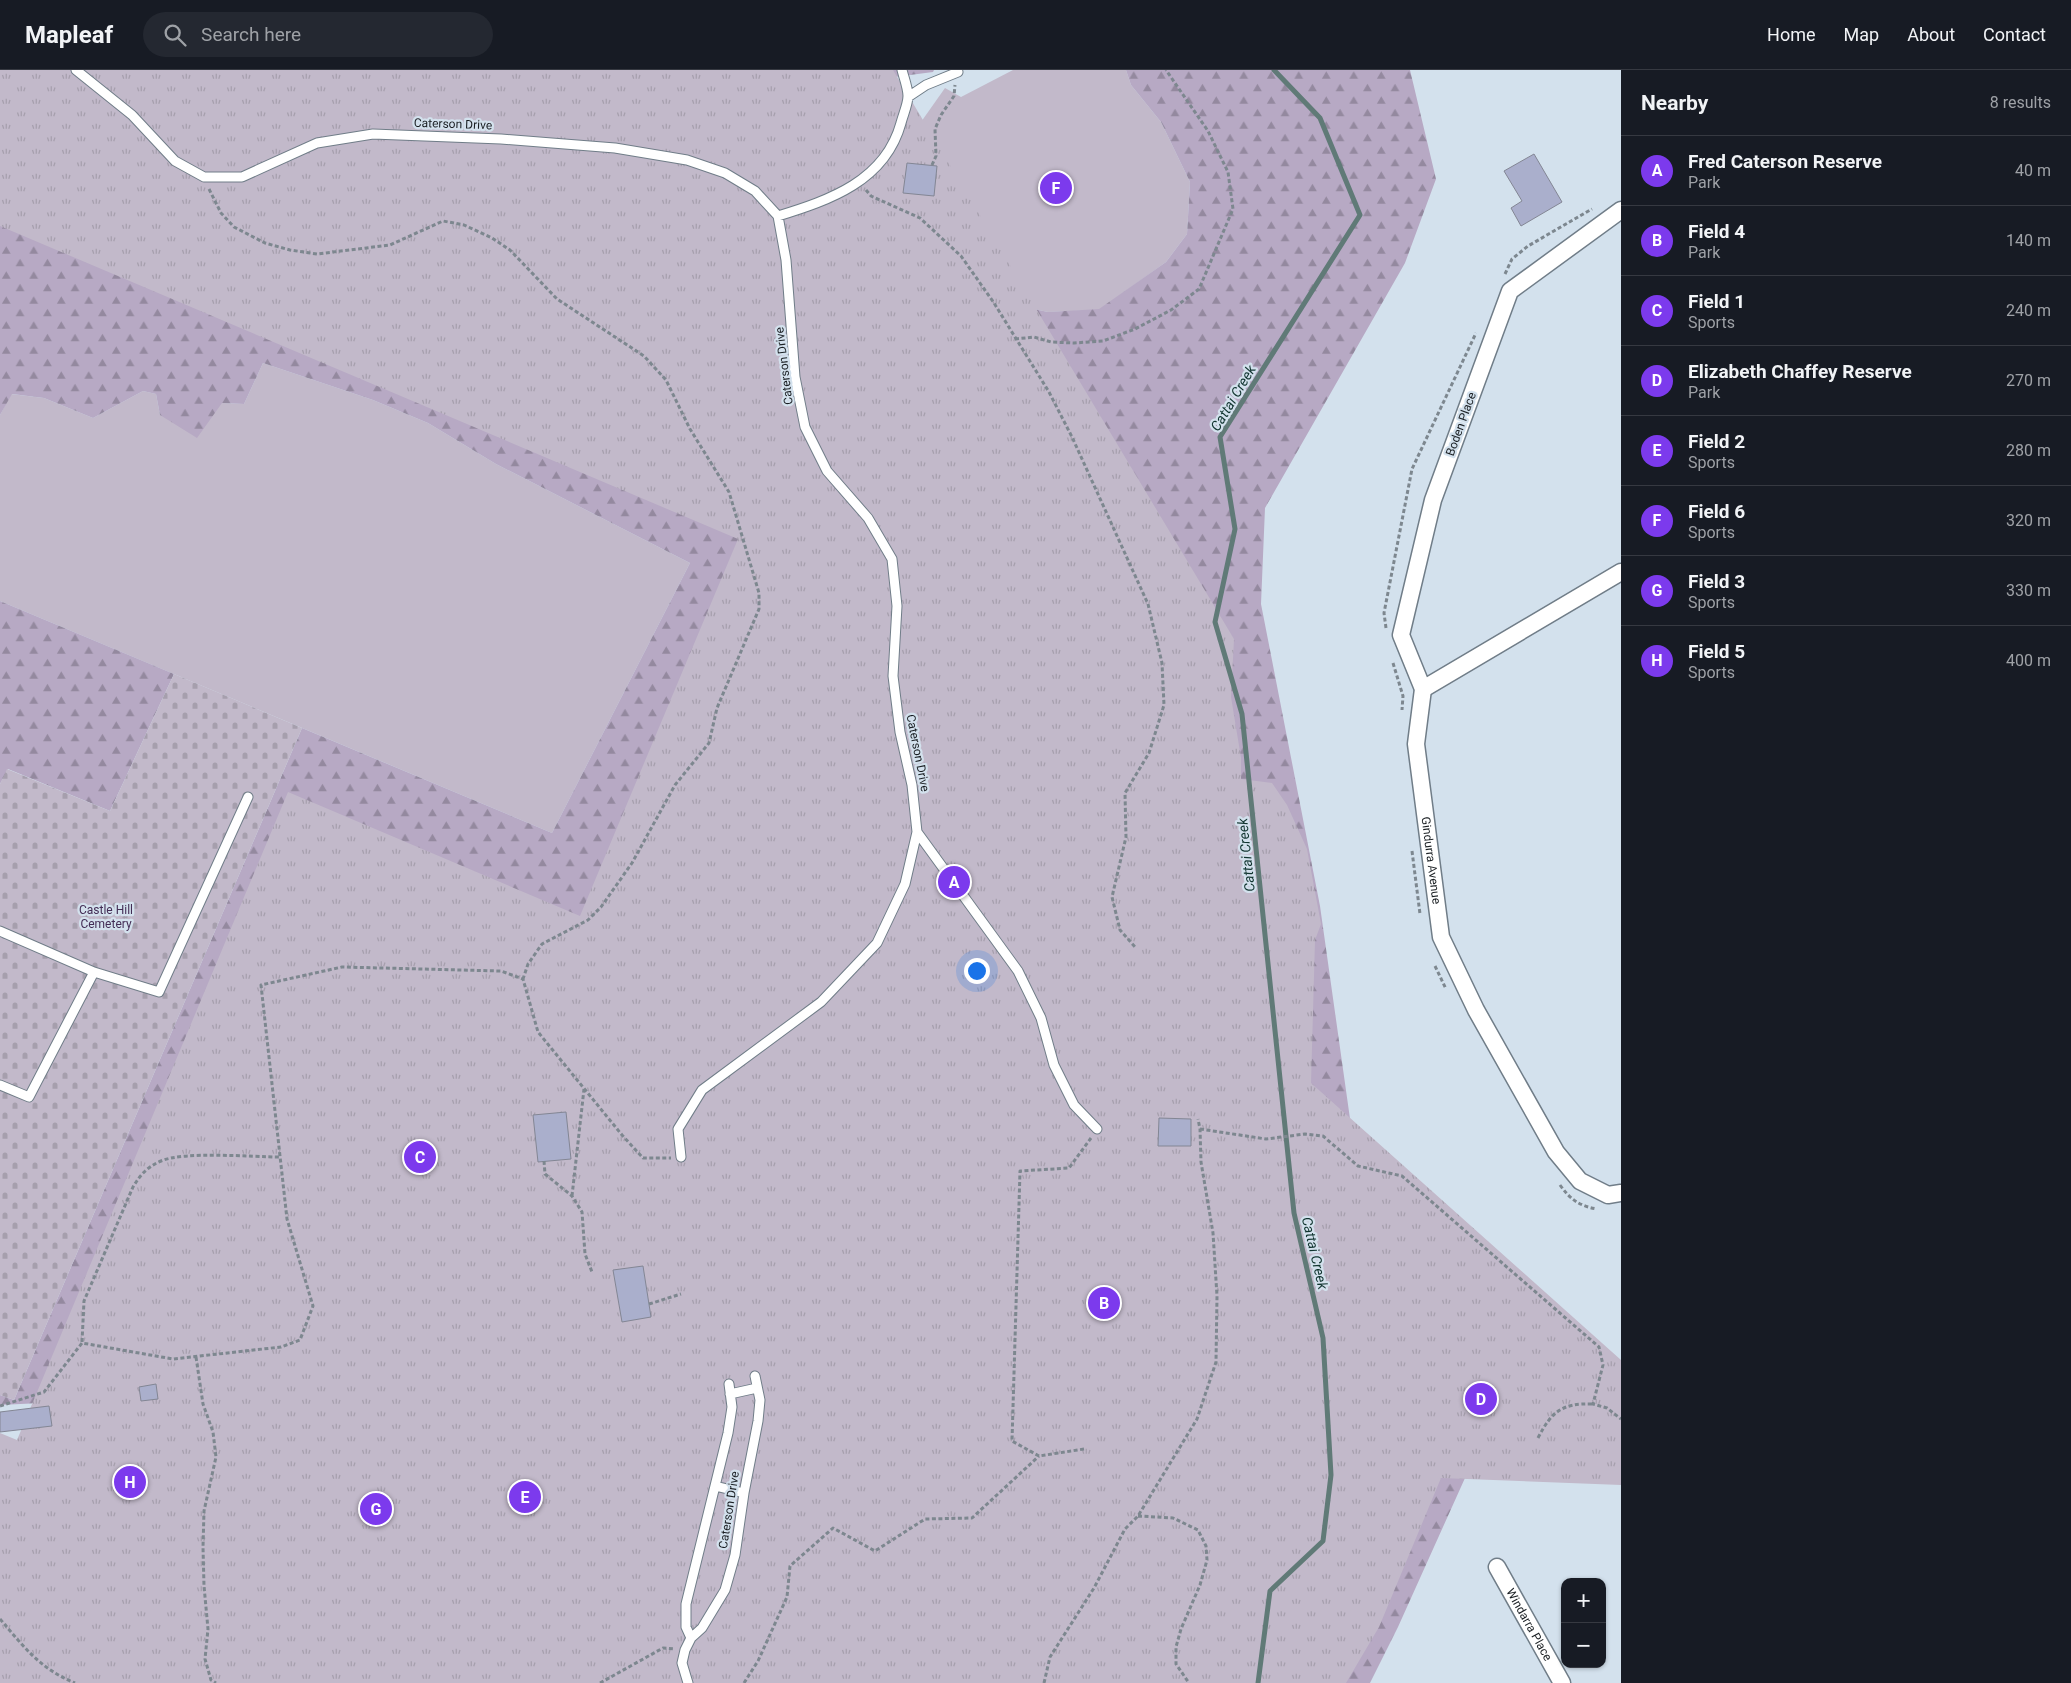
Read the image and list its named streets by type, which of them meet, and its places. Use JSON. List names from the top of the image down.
{
  "streets": {
    "street": ["Boden Place", "Gindurra Avenue", "Windarra Place"],
    "lane": ["Caterson Drive"]
  },
  "crossings": [
    ["Boden Place", "Gindurra Avenue"]
  ],
  "water": ["Cattai Creek"],
  "parks": ["Castle Hill Cemetery"],
  "page": {
    "header": "Mapleaf",
    "search": "Search here",
    "nav": [
      "Home",
      "Map",
      "About",
      "Contact"
    ],
    "heading": ["Nearby", "8 results"],
    "list": [
      {
        "mark": "A",
        "name": "Fred Caterson Reserve",
        "note": "Park",
        "value": "40 m"
      },
      {
        "mark": "B",
        "name": "Field 4",
        "note": "Park",
        "value": "140 m"
      },
      {
        "mark": "C",
        "name": "Field 1",
        "note": "Sports",
        "value": "240 m"
      },
      {
        "mark": "D",
        "name": "Elizabeth Chaffey Reserve",
        "note": "Park",
        "value": "270 m"
      },
      {
        "mark": "E",
        "name": "Field 2",
        "note": "Sports",
        "value": "280 m"
      },
      {
        "mark": "F",
        "name": "Field 6",
        "note": "Sports",
        "value": "320 m"
      },
      {
        "mark": "G",
        "name": "Field 3",
        "note": "Sports",
        "value": "330 m"
      },
      {
        "mark": "H",
        "name": "Field 5",
        "note": "Sports",
        "value": "400 m"
      }
    ],
    "pins": [
      "F",
      "A",
      "C",
      "B",
      "D",
      "H",
      "E",
      "G"
    ],
    "map_buttons": ["+", "−"]
  }
}
